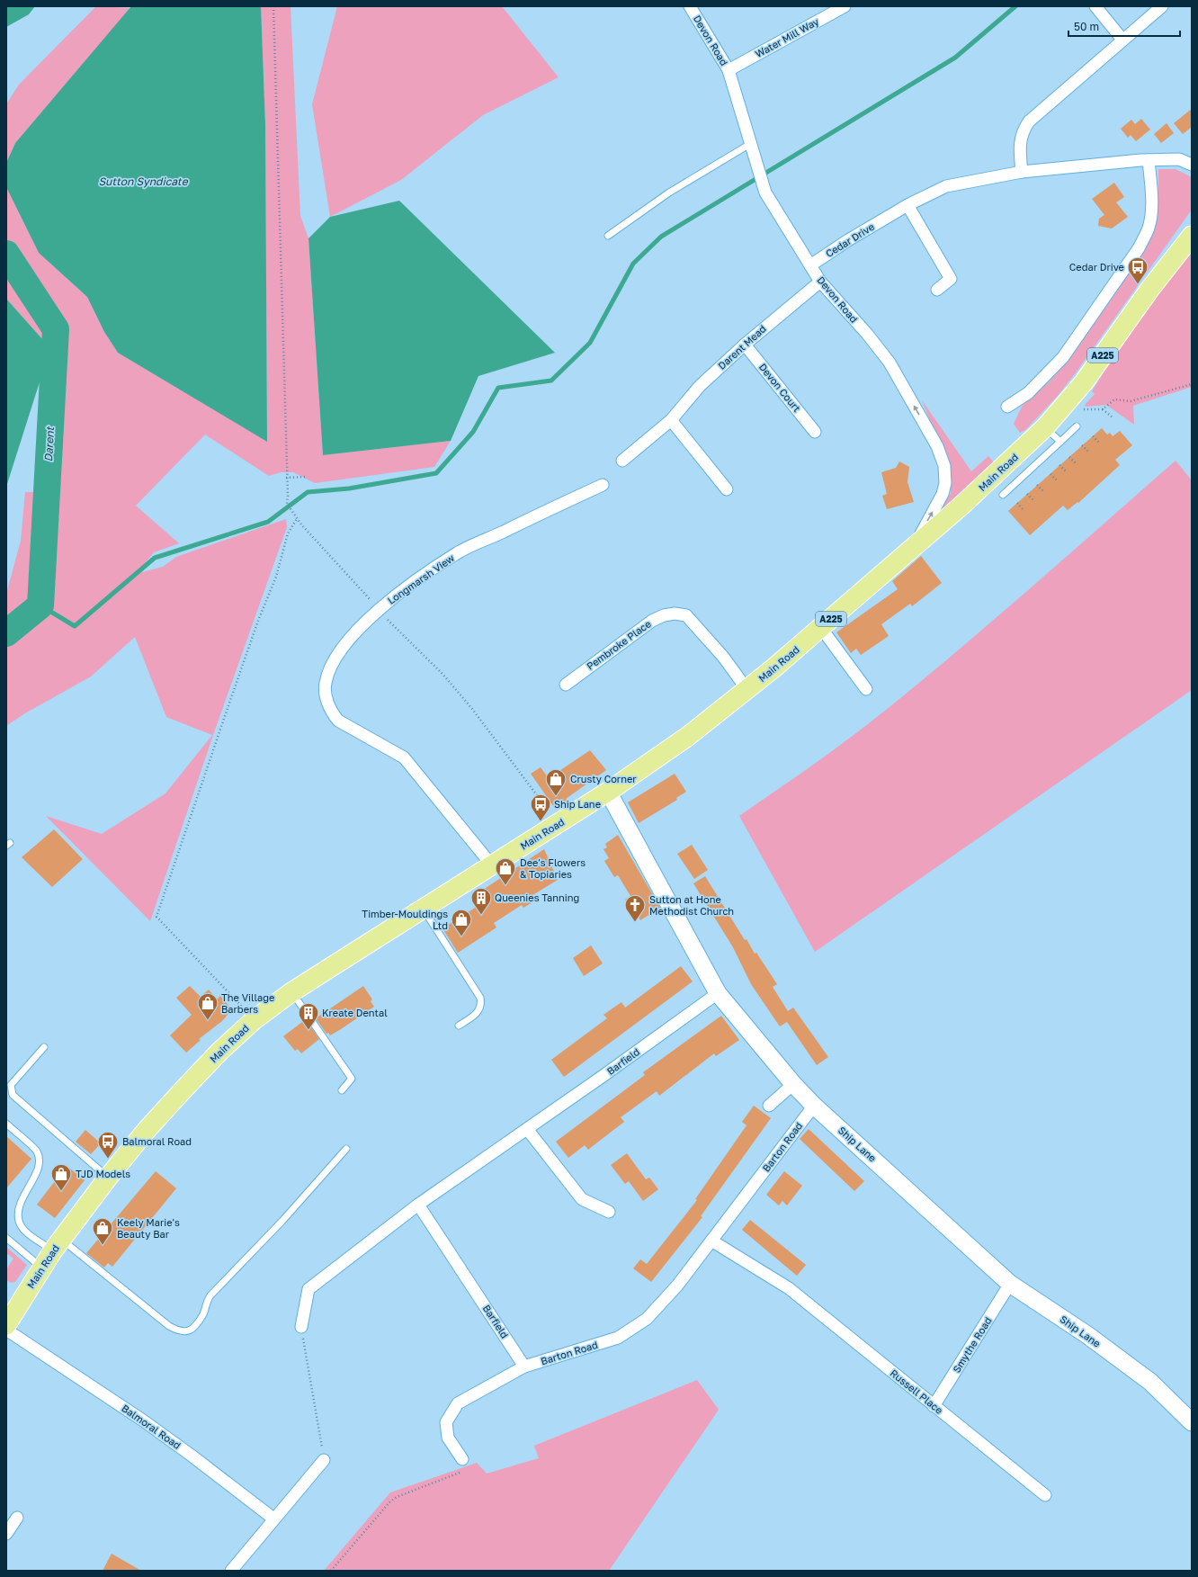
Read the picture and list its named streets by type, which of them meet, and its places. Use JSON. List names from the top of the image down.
{
  "streets": {
    "main road": ["A225", "Main Road"],
    "street": [
      "Water Mill Way",
      "Devon Road",
      "Cedar Drive",
      "Darent Mead",
      "Devon Court",
      "Longmarsh View",
      "Pembroke Place",
      "Barfield",
      "Ship Lane",
      "Barton Road",
      "Smythe Road",
      "Russell Place",
      "Balmoral Road"
    ]
  },
  "crossings": [
    ["Water Mill Way", "Devon Road"],
    ["Devon Road", "Cedar Drive"],
    ["Devon Road", "Darent Mead"],
    ["Devon Road", "Main Road"],
    ["Darent Mead", "Devon Court"],
    ["Main Road", "Longmarsh View"],
    ["Main Road", "Pembroke Place"],
    ["Main Road", "Ship Lane"],
    ["Barfield", "Ship Lane"],
    ["Barfield", "Barton Road"],
    ["Ship Lane", "Barton Road"],
    ["Ship Lane", "Smythe Road"],
    ["Barton Road", "Russell Place"],
    ["Smythe Road", "Russell Place"]
  ],
  "one_way": ["Devon Road"],
  "water": ["Sutton Syndicate", "Darent"],
  "places": {
    "bus stop": ["Cedar Drive", "Ship Lane", "Balmoral Road"],
    "shop": [
      "Crusty Corner",
      "Dee's Flowers & Topiaries",
      "Timber-Mouldings Ltd",
      "The Village Barbers",
      "TJD Models",
      "Keely Marie's Beauty Bar"
    ],
    "building": ["Queenies Tanning", "Kreate Dental"],
    "church": ["Sutton at Hone Methodist Church"]
  },
  "scale_bar": "50 m"
}
